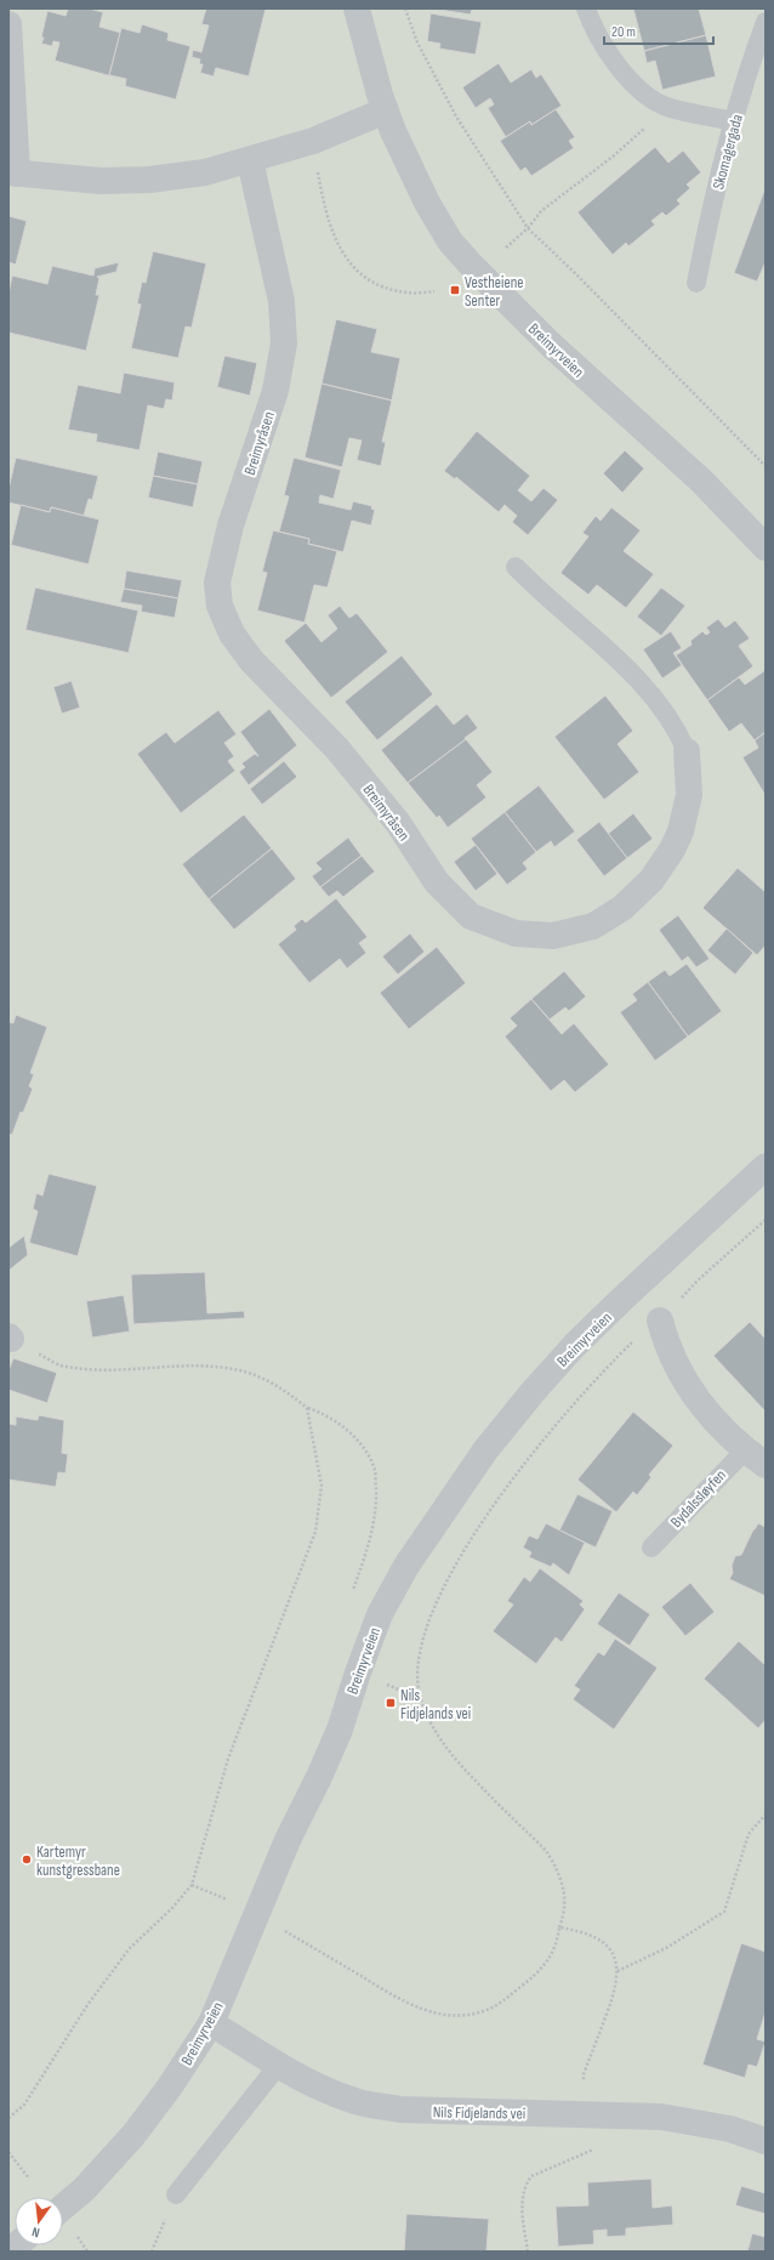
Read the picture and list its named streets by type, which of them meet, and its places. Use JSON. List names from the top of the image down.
{
  "streets": {
    "street": [
      "Breimyrveien",
      "Breimyråsen",
      "Bydalssløyfen",
      "Nils Fidjelands vei"
    ],
    "lane": ["Skomagergada"]
  },
  "crossings": [
    ["Breimyrveien", "Nils Fidjelands vei"]
  ],
  "places": {
    "transit": ["Vestheiene Senter", "Nils Fidjelands vei"],
    "other": ["Kartemyr kunstgressbane"]
  },
  "scale_bar": "20 m",
  "north": "bottom"
}
